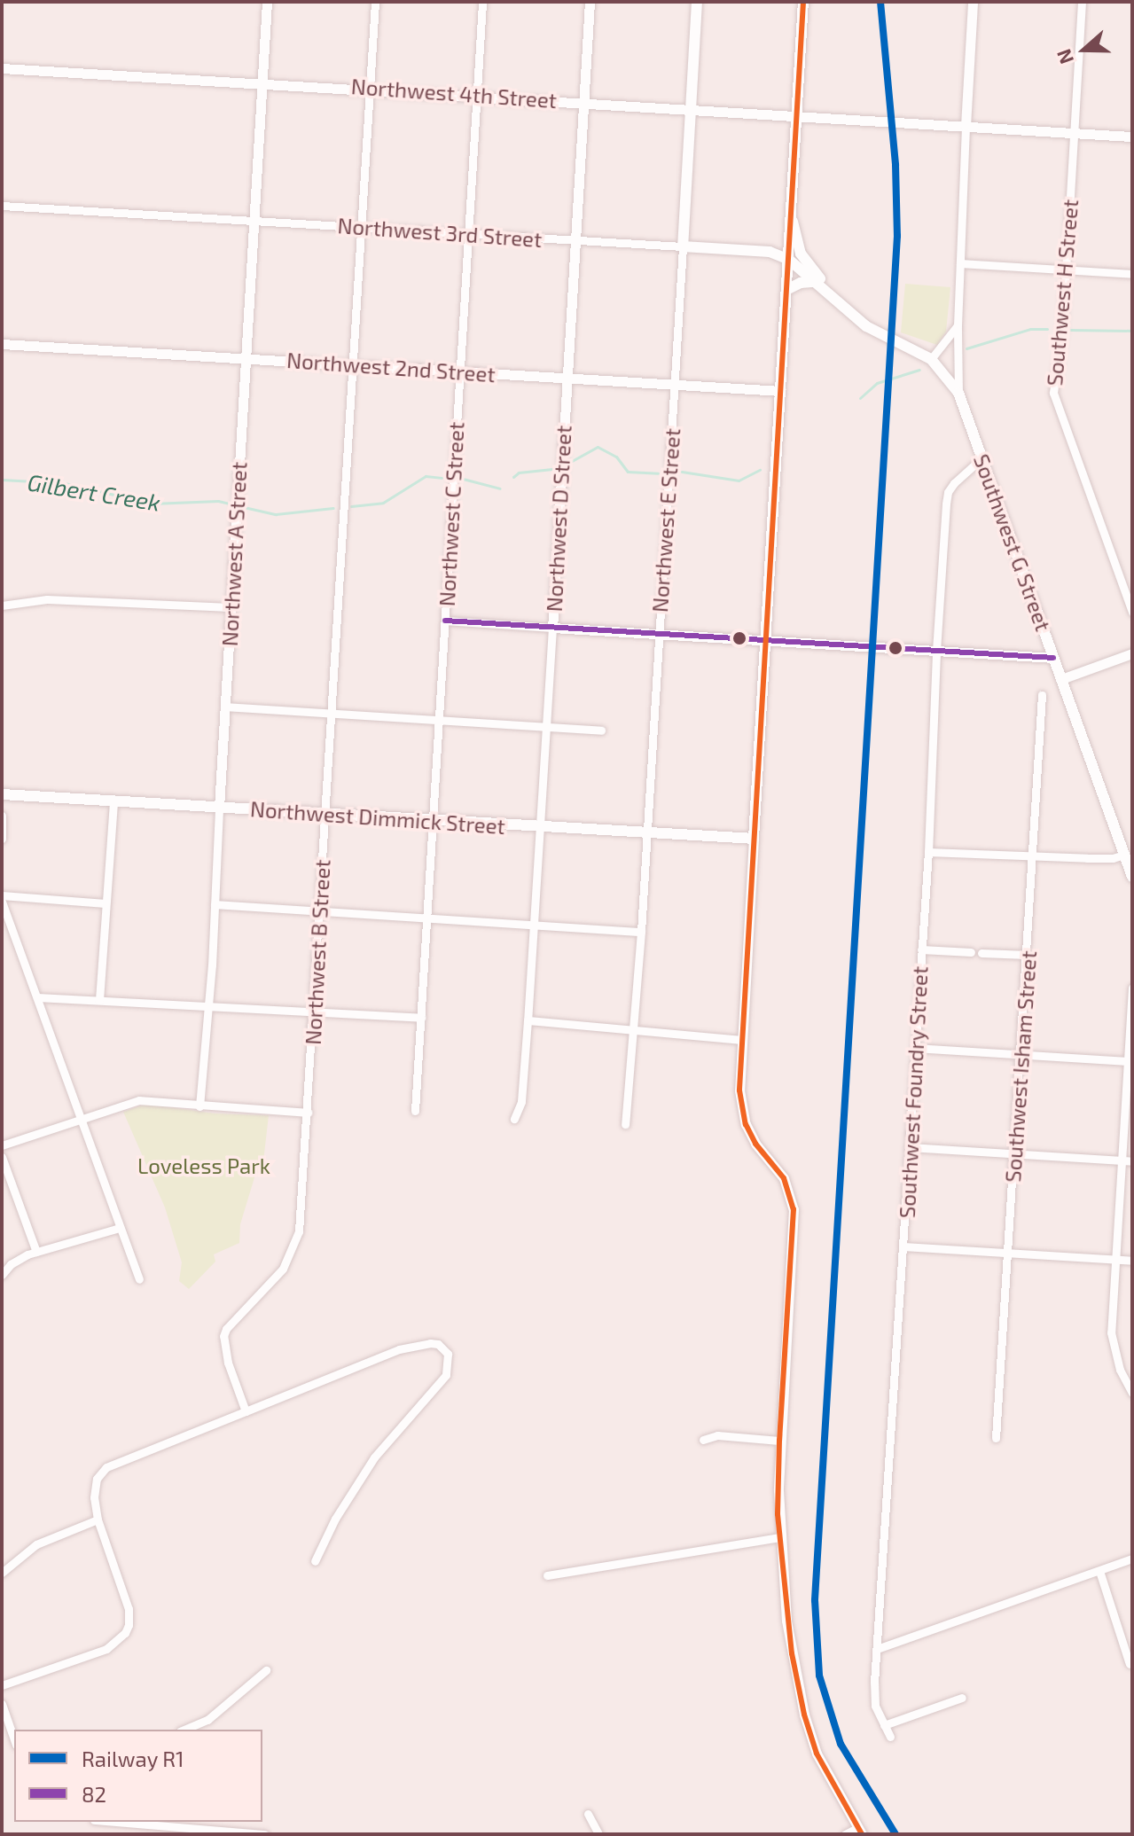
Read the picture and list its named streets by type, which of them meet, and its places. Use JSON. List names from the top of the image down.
{
  "streets": {
    "main road": [
      "Northwest 3rd Street",
      "Northwest E Street",
      "Southwest G Street",
      "Northwest Dimmick Street"
    ],
    "street": [
      "Northwest 4th Street",
      "Southwest H Street",
      "Northwest 2nd Street",
      "Northwest C Street",
      "Northwest D Street",
      "Northwest A Street",
      "Northwest B Street",
      "Southwest Isham Street",
      "Southwest Foundry Street"
    ]
  },
  "crossings": [
    ["Northwest 4th Street", "Southwest H Street"],
    ["Northwest 4th Street", "Northwest C Street"],
    ["Northwest 4th Street", "Northwest D Street"],
    ["Northwest 4th Street", "Northwest E Street"],
    ["Northwest 4th Street", "Southwest G Street"],
    ["Northwest 4th Street", "Northwest A Street"],
    ["Northwest 4th Street", "Northwest B Street"],
    ["Northwest 3rd Street", "Northwest C Street"],
    ["Northwest 3rd Street", "Northwest D Street"],
    ["Northwest 3rd Street", "Northwest E Street"],
    ["Northwest 3rd Street", "Southwest G Street"],
    ["Northwest 3rd Street", "Northwest A Street"],
    ["Northwest 3rd Street", "Northwest B Street"],
    ["Northwest 2nd Street", "Northwest C Street"],
    ["Northwest 2nd Street", "Northwest D Street"],
    ["Northwest 2nd Street", "Northwest E Street"],
    ["Northwest 2nd Street", "Northwest A Street"],
    ["Northwest 2nd Street", "Northwest B Street"],
    ["Northwest C Street", "Northwest Dimmick Street"],
    ["Northwest D Street", "Northwest Dimmick Street"],
    ["Northwest E Street", "Northwest Dimmick Street"],
    ["Southwest G Street", "Southwest Foundry Street"],
    ["Northwest A Street", "Northwest Dimmick Street"],
    ["Northwest Dimmick Street", "Northwest B Street"]
  ],
  "water": ["Gilbert Creek"],
  "parks": ["Loveless Park"],
  "lines": ["rail line R1", "transit line 82"],
  "legend": ["Railway R1", "82"],
  "north": "left"
}
